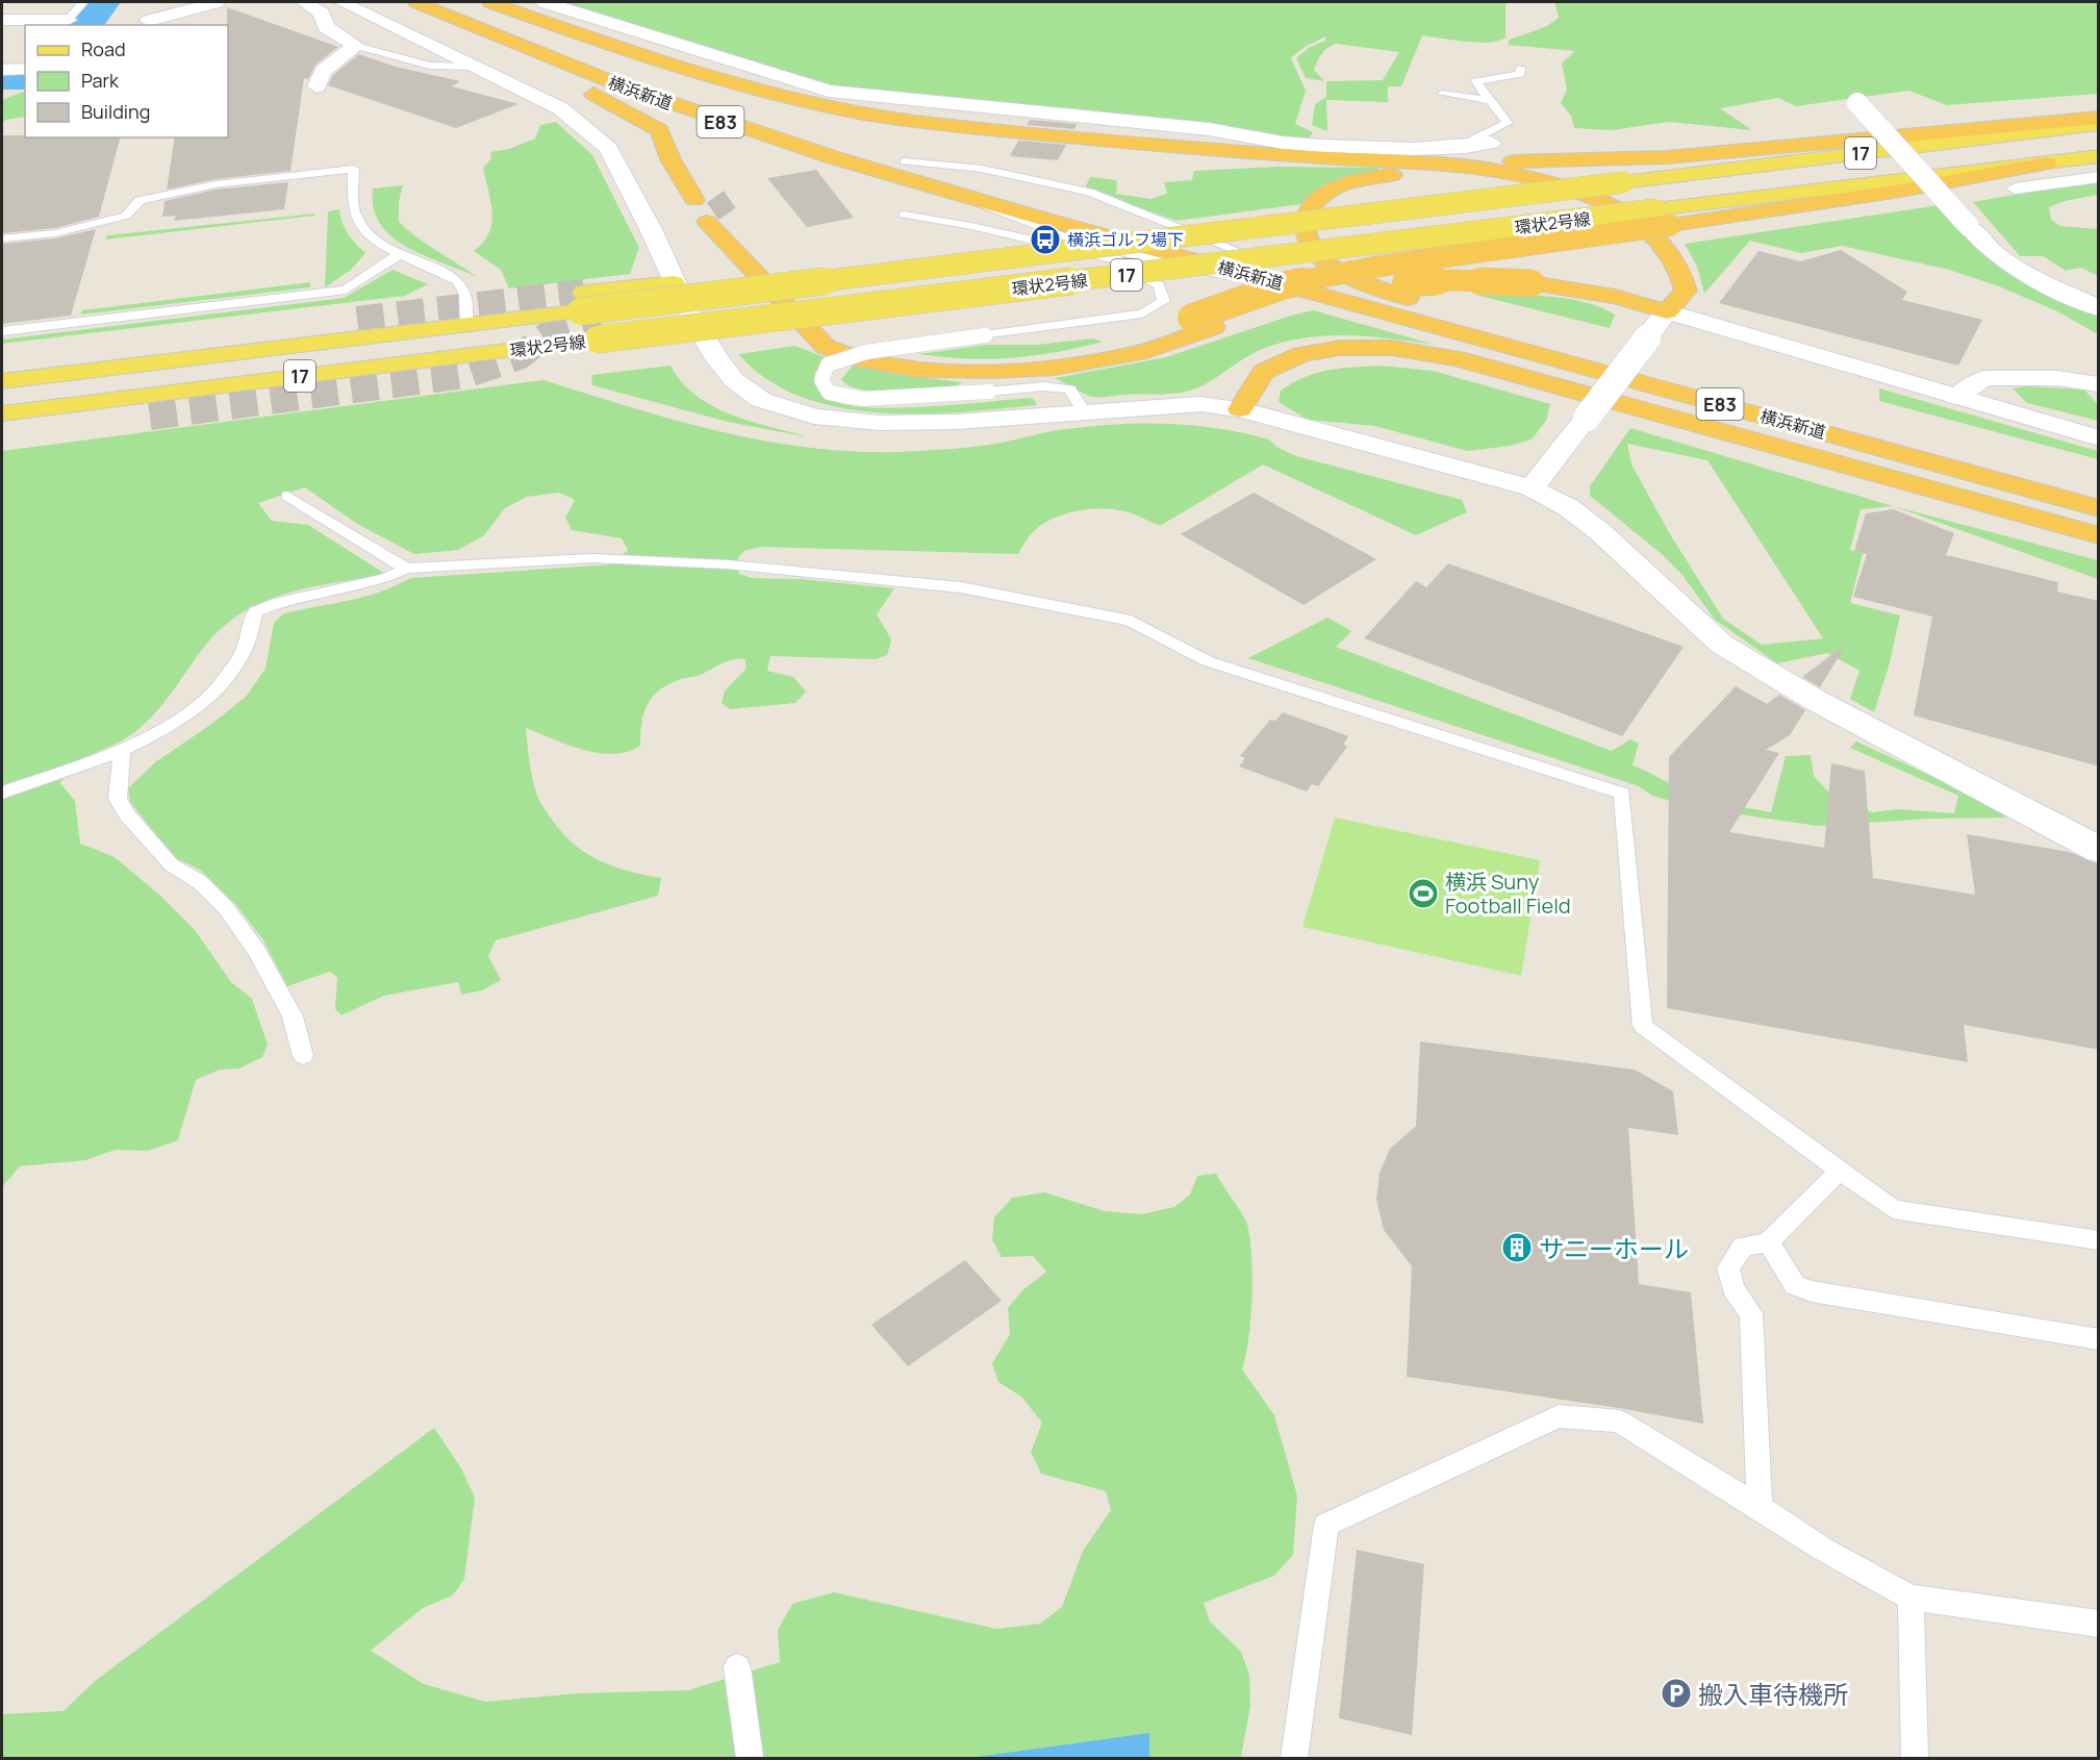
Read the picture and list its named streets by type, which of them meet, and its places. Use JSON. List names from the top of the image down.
{
  "streets": {
    "highway": ["横浜新道", "E83"],
    "main road": ["17", "環状2号線"]
  },
  "places": {
    "bus stop": ["横浜ゴルフ場下"],
    "sports": ["横浜 Suny Football Field"],
    "building": ["サニーホール"],
    "parking": ["搬入車待機所"]
  },
  "legend": ["Road", "Park", "Building"]
}
